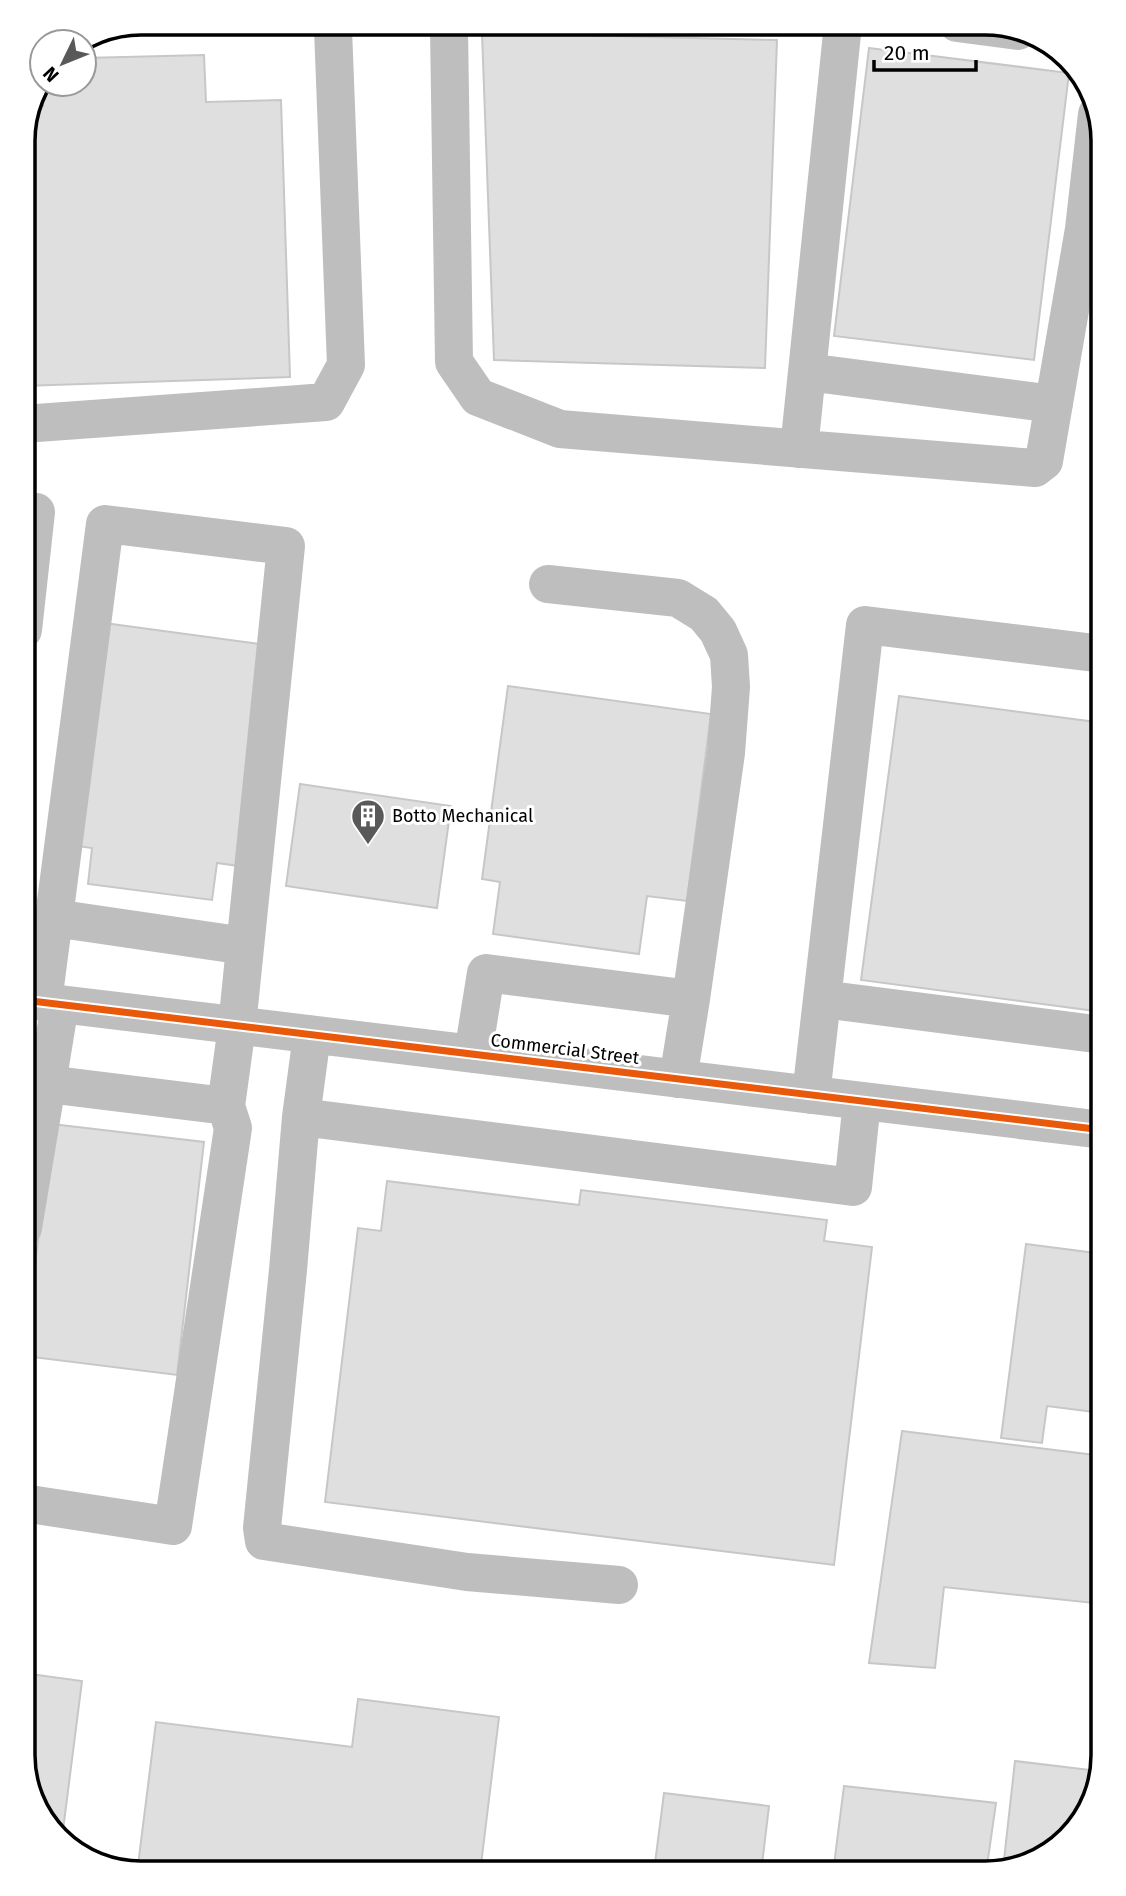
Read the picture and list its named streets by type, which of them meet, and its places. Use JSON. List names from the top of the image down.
{
  "streets": {
    "street": ["Commercial Street"]
  },
  "places": {
    "building": ["Botto Mechanical"]
  },
  "scale_bar": "20 m",
  "north": "bottom left"
}
